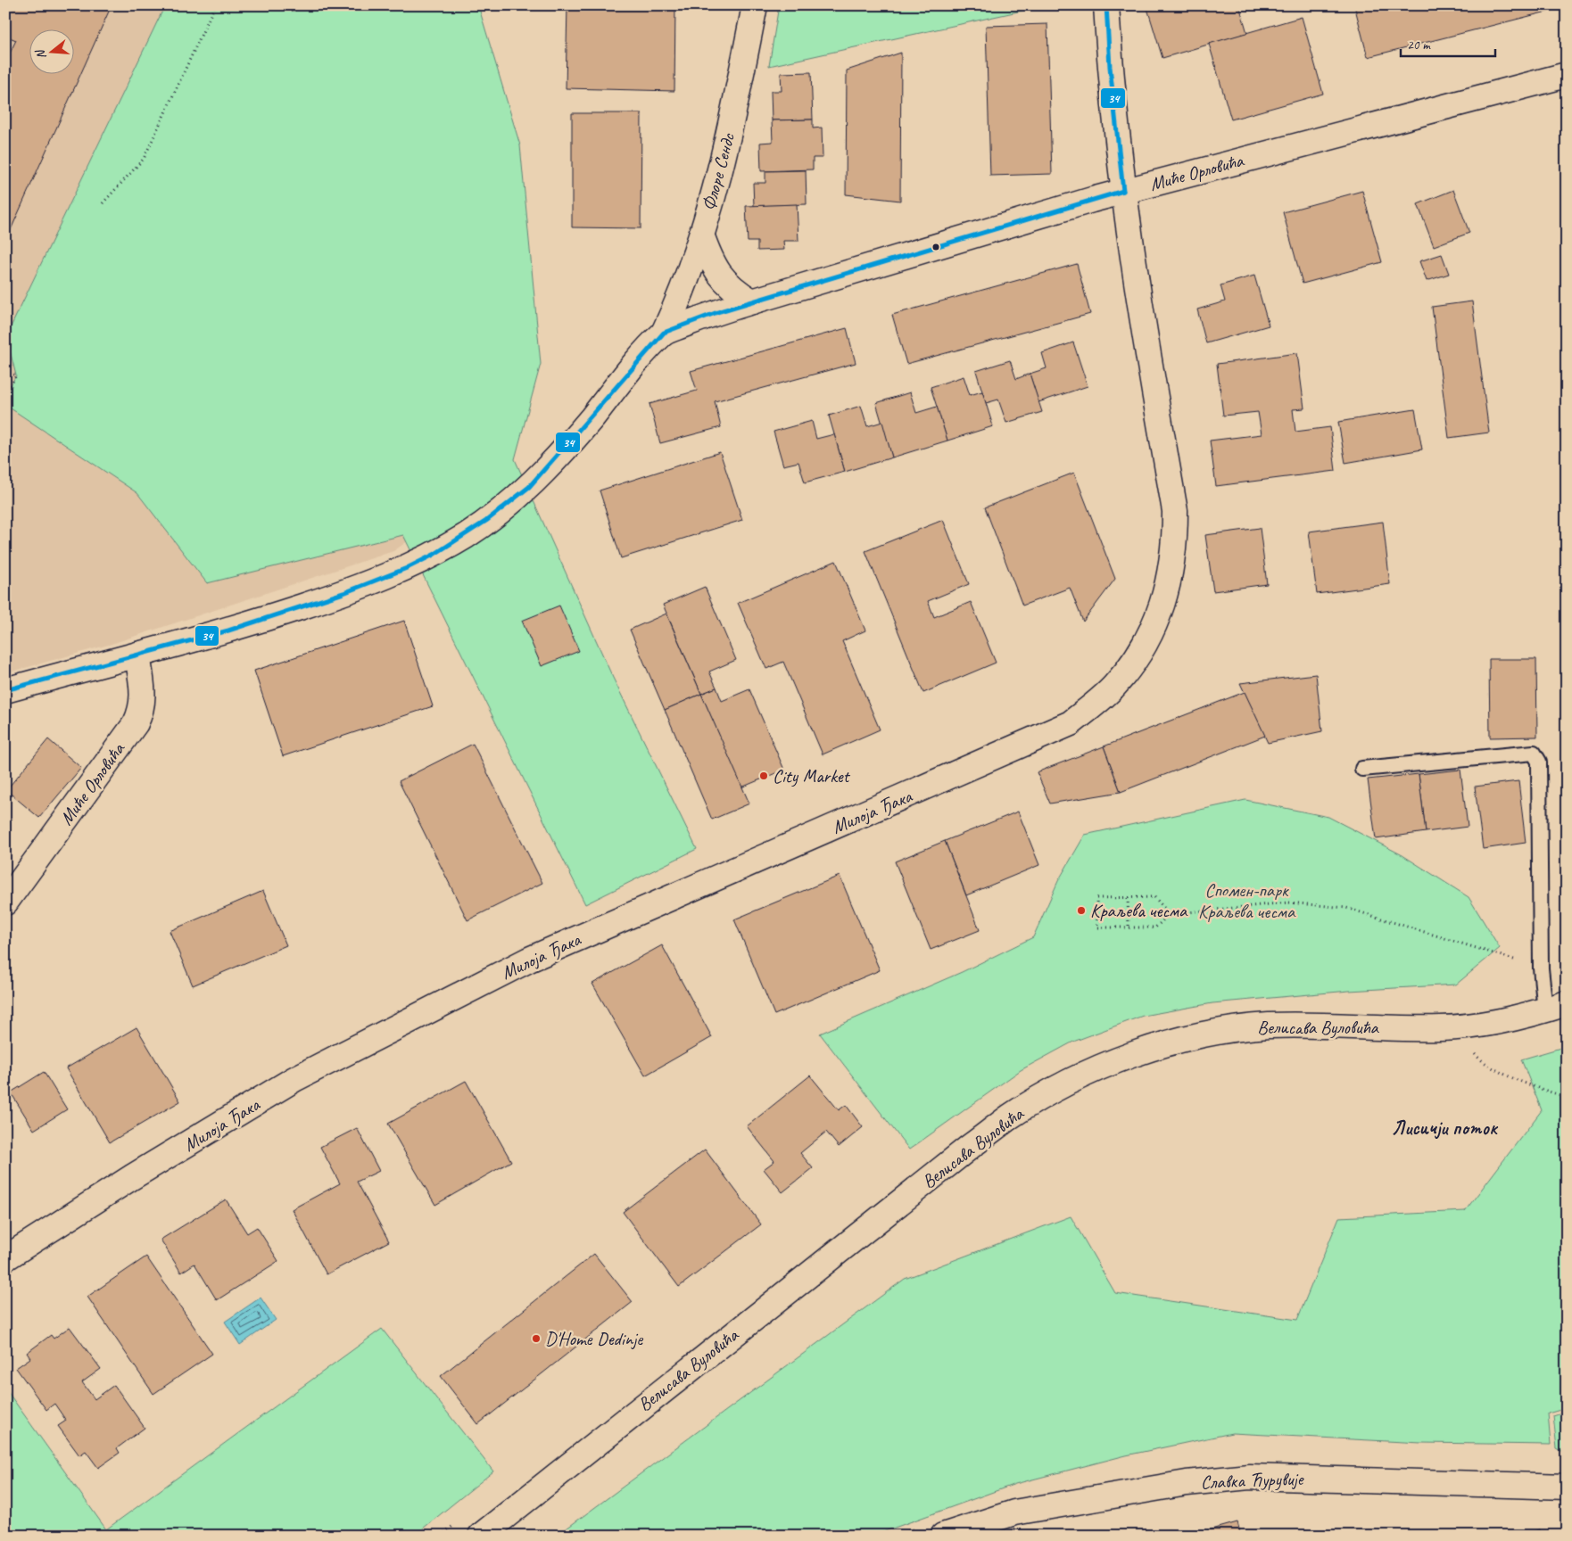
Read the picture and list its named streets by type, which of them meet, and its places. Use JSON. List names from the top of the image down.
{
  "streets": {
    "street": [
      "Флоре Сендс",
      "Миће Орловића",
      "Милоја Ђака",
      "Велисава Вуловића",
      "Славка Ћурувије"
    ]
  },
  "crossings": [
    ["Флоре Сендс", "Миће Орловића"],
    ["Миће Орловића", "Милоја Ђака"]
  ],
  "districts": ["Лисичји поток"],
  "parks": ["Спомен-парк Краљева чесма"],
  "places": ["City Market", "Краљева чесма", "D'Home Dedinje"],
  "lines": ["transit line 34"],
  "scale_bar": "20 m",
  "north": "left"
}
